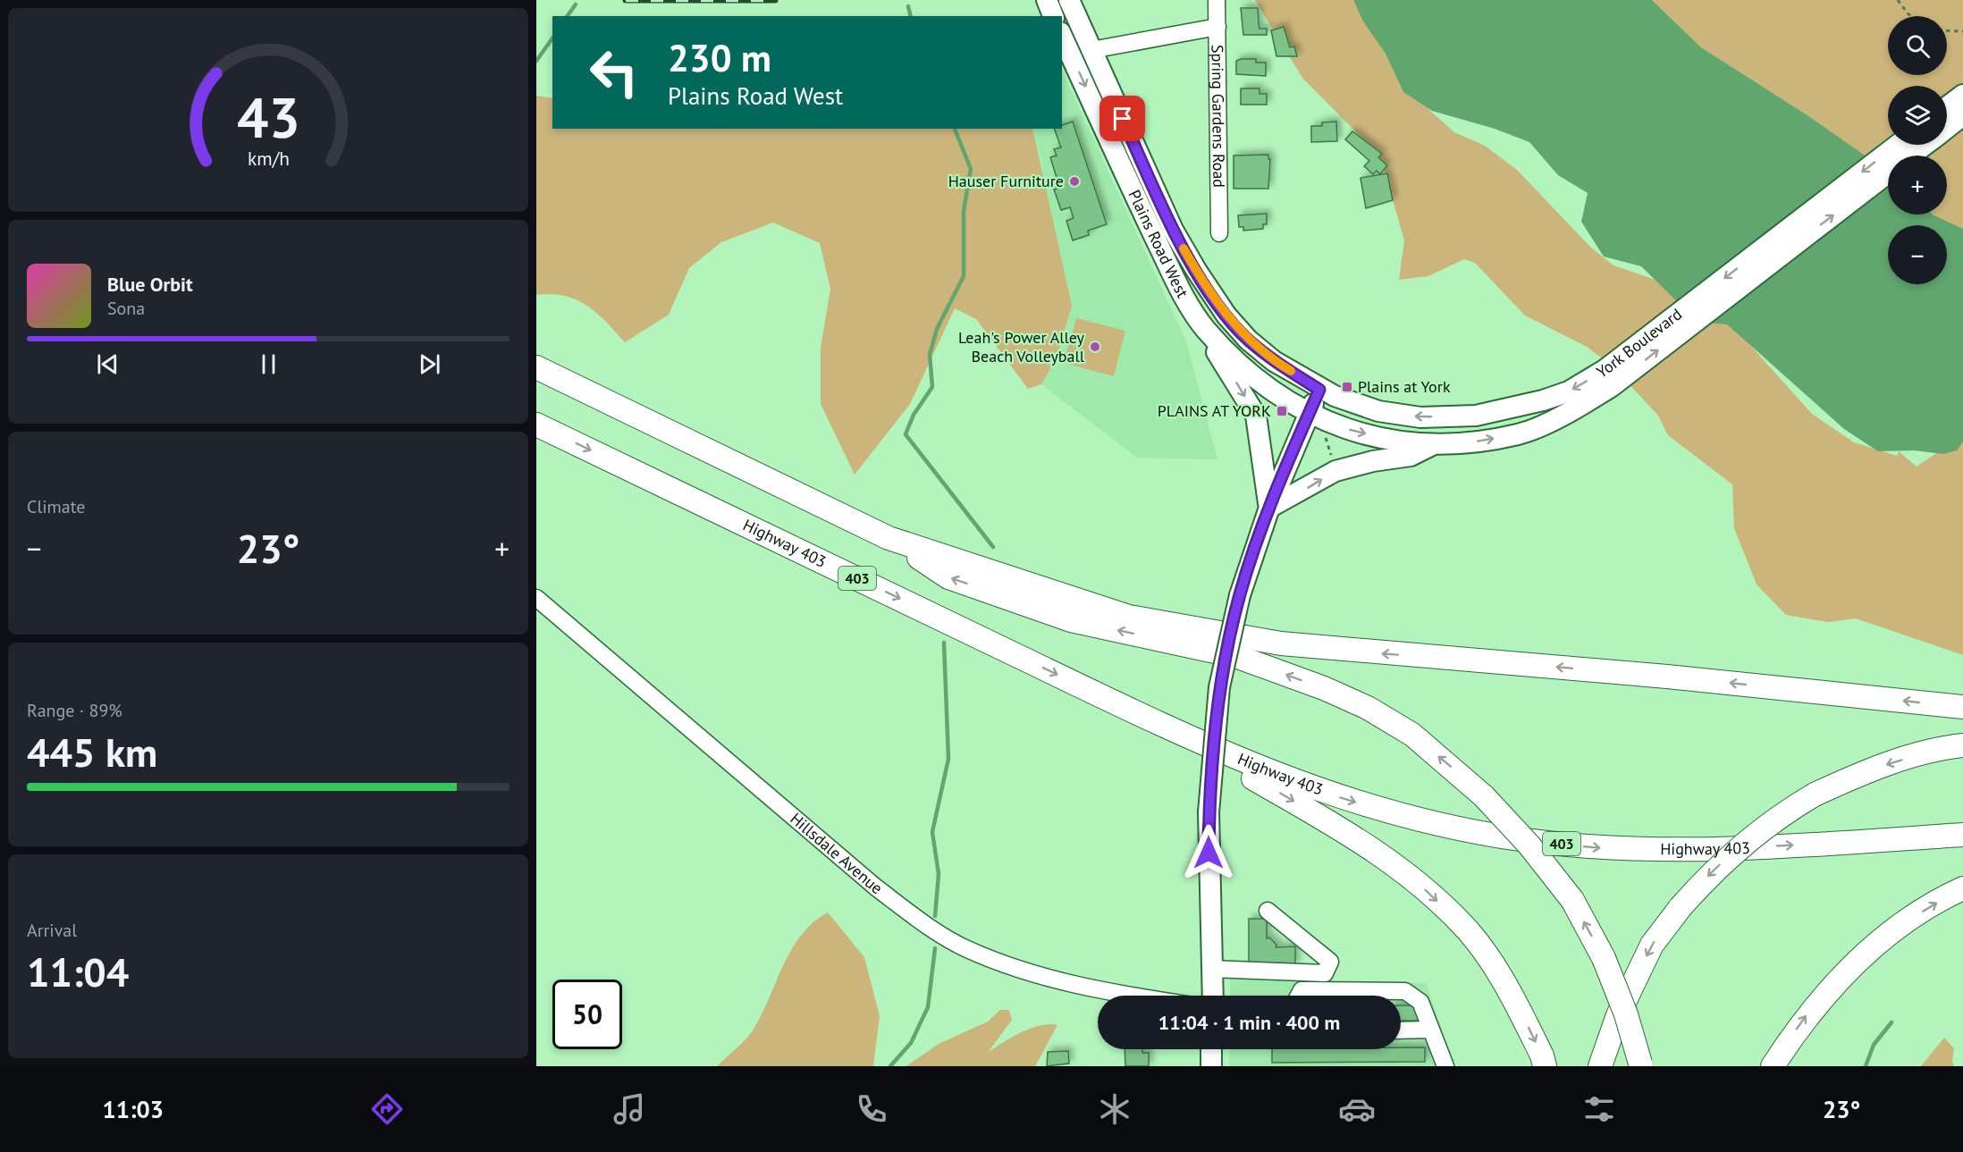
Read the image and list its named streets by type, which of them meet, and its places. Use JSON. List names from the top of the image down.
{
  "streets": {
    "highway": ["Highway 403", "403"],
    "main road": ["Plains Road West", "York Boulevard"],
    "street": ["Spring Gardens Road", "Hillsdale Avenue"]
  },
  "crossings": [
    ["Plains Road West", "York Boulevard"]
  ],
  "places": {
    "other": ["Hauser Furniture", "Leah's Power Alley Beach Volleyball"],
    "transit": ["Plains at York", "PLAINS AT YORK"]
  },
  "page": {
    "map_buttons": ["+", "−"],
    "turn": ["230 m", "Plains Road West"],
    "song": ["Blue Orbit", "Sona"],
    "tile": [
      "Climate",
      ["Range · 89%", "445 km"],
      ["Arrival", "11:04"]
    ],
    "heat": ["−", "23°", "+"],
    "limit": "50",
    "trip": "11:04 · 1 min · 400 m",
    "tabs": ["11:03", "23°"],
    "gauge": ["43", "km/h"]
  }
}
